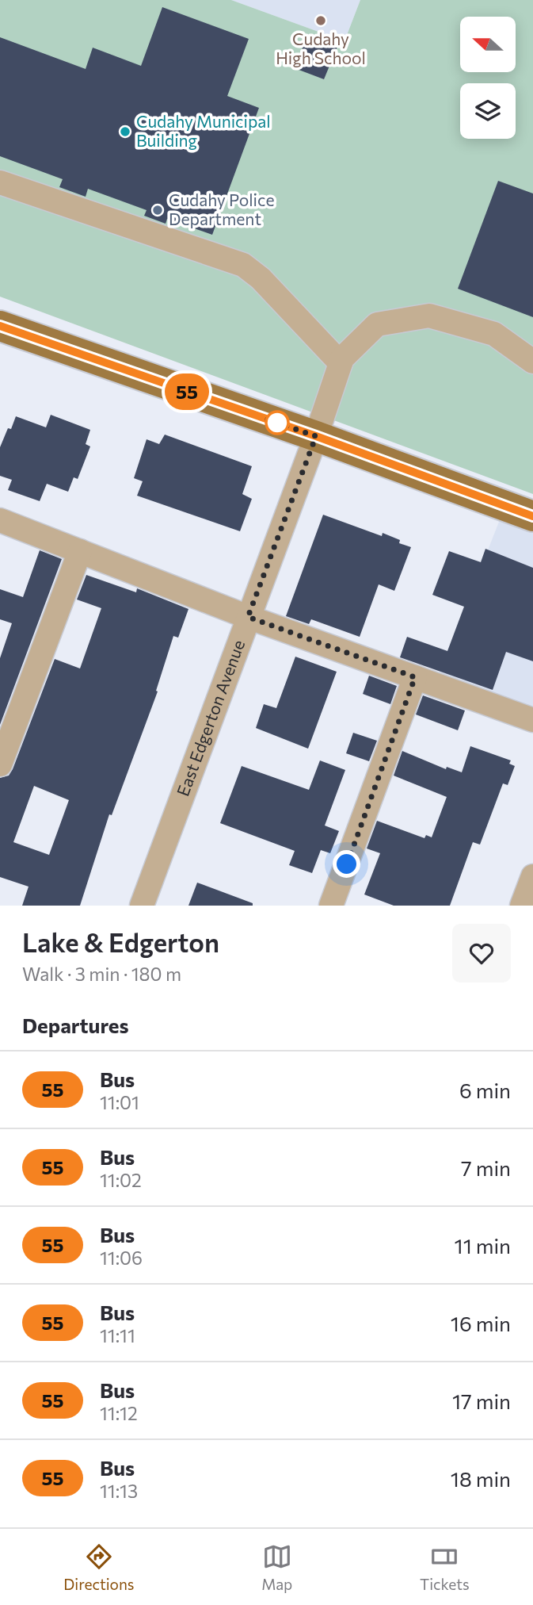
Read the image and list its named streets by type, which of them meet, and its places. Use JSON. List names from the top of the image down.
{
  "streets": {
    "street": ["East Edgerton Avenue"]
  },
  "places": ["Cudahy High School", "Cudahy Municipal Building", "Cudahy Police Department"],
  "lines": ["bus line 55"],
  "north": "left",
  "page": {
    "on_map": "55",
    "heading": [
      ["Lake & Edgerton", "Walk · 3 min · 180 m"],
      "Departures"
    ],
    "list": [
      {
        "mark": "55",
        "name": "Bus",
        "note": "11:01",
        "value": "6 min"
      },
      {
        "mark": "55",
        "name": "Bus",
        "note": "11:02",
        "value": "7 min"
      },
      {
        "mark": "55",
        "name": "Bus",
        "note": "11:06",
        "value": "11 min"
      },
      {
        "mark": "55",
        "name": "Bus",
        "note": "11:11",
        "value": "16 min"
      },
      {
        "mark": "55",
        "name": "Bus",
        "note": "11:12",
        "value": "17 min"
      },
      {
        "mark": "55",
        "name": "Bus",
        "note": "11:13",
        "value": "18 min"
      }
    ],
    "tabs": ["Directions", "Map", "Tickets"]
  }
}
